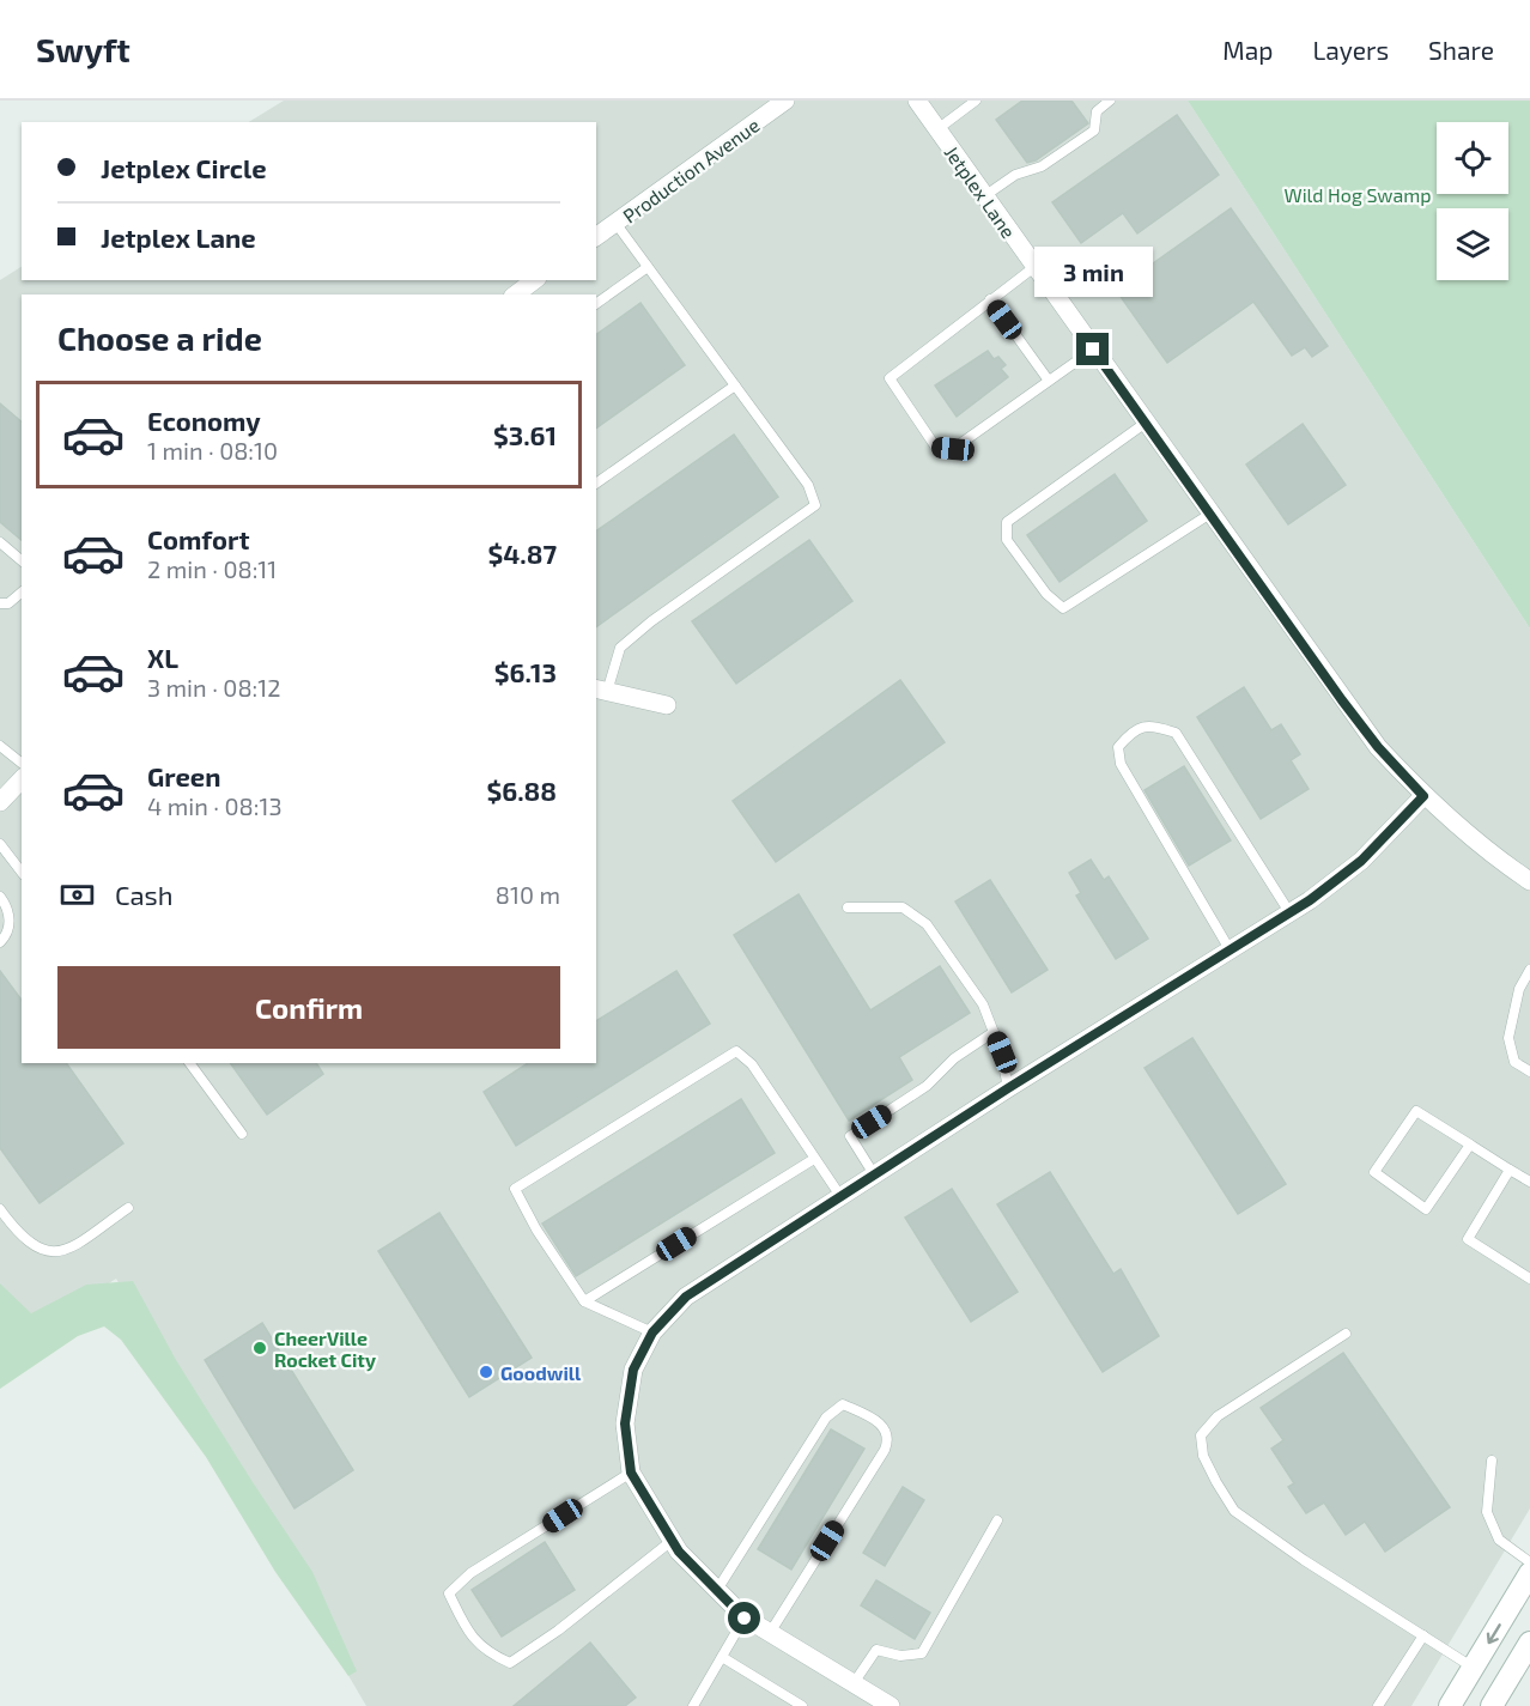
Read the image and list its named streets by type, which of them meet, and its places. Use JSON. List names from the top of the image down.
{
  "streets": {
    "street": ["Production Avenue", "Jetplex Lane"]
  },
  "parks": ["Wild Hog Swamp"],
  "places": ["CheerVille Rocket City", "Goodwill"],
  "page": {
    "header": "Swyft",
    "nav": ["Map", "Layers", "Share"],
    "banner": ["Jetplex Circle", "Jetplex Lane"],
    "bubble": "3 min",
    "heading": "Choose a ride",
    "list": [
      {
        "name": "Economy",
        "note": "1 min · 08:10",
        "value": "$3.61"
      },
      {
        "name": "Comfort",
        "note": "2 min · 08:11",
        "value": "$4.87"
      },
      {
        "name": "XL",
        "note": "3 min · 08:12",
        "value": "$6.13"
      },
      {
        "name": "Green",
        "note": "4 min · 08:13",
        "value": "$6.88"
      }
    ],
    "pay": ["Cash", "810 m"],
    "buttons": "Confirm"
  }
}
